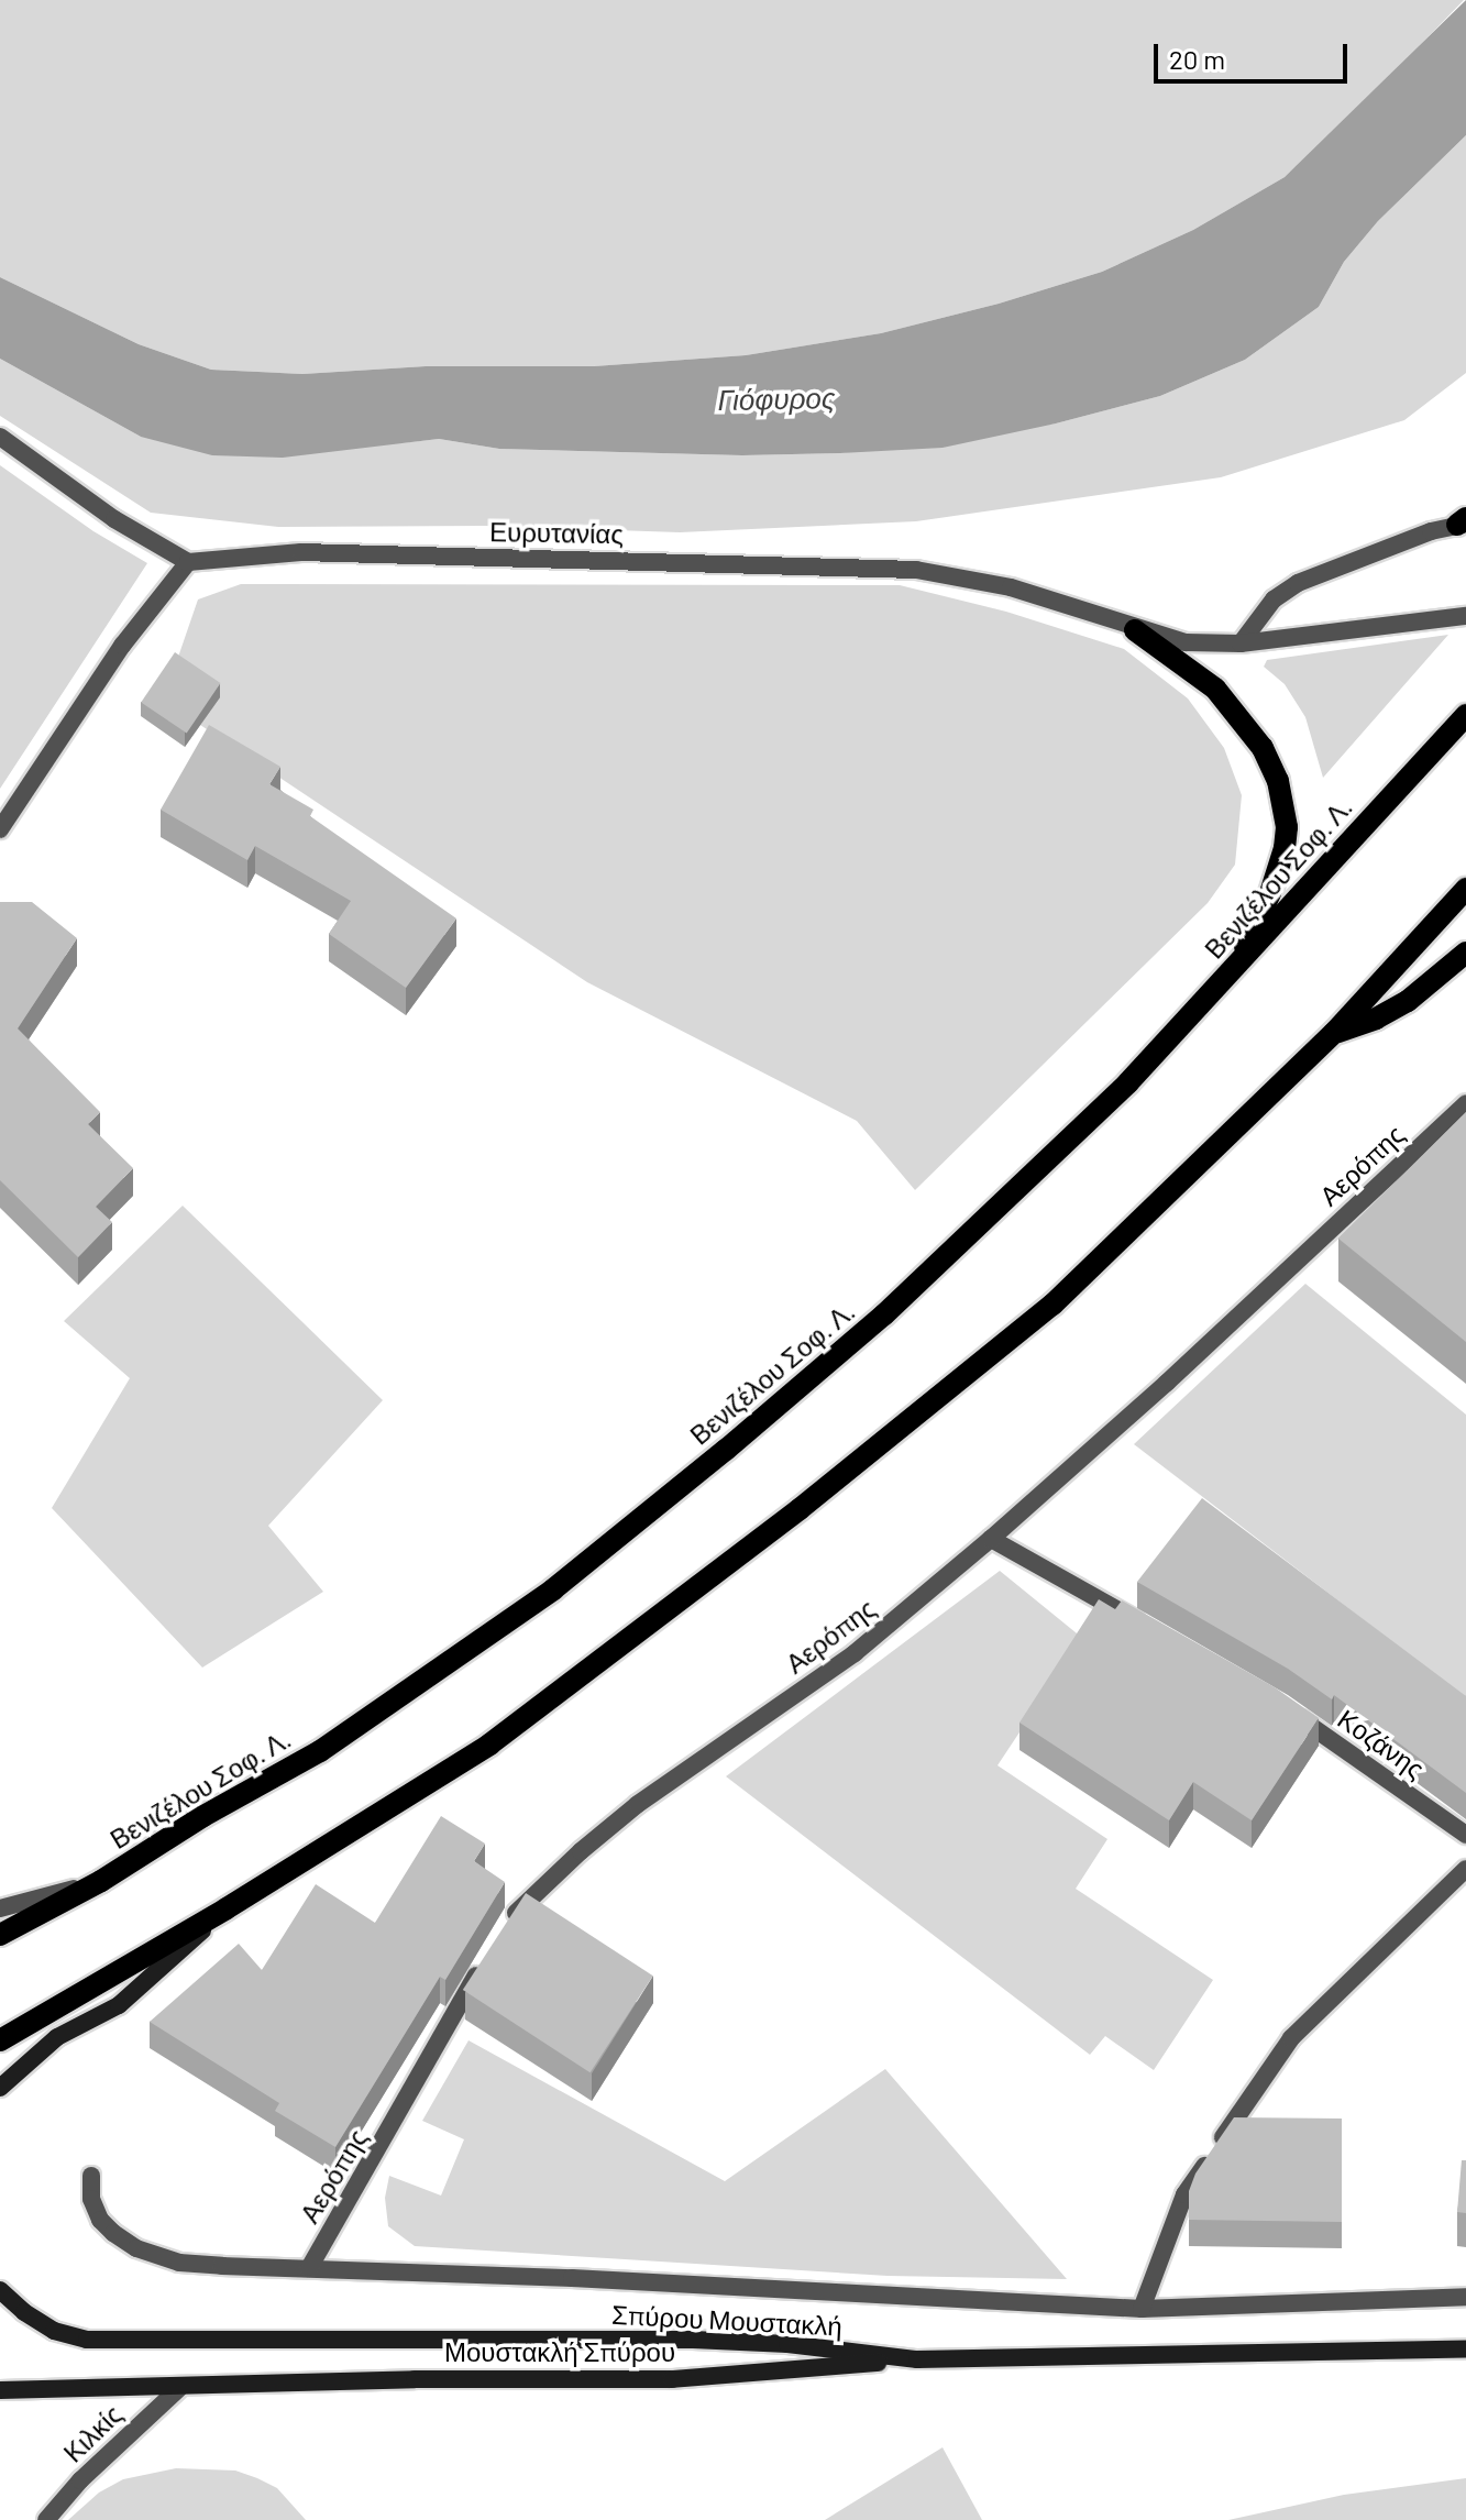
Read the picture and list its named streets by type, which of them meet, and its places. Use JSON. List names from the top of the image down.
{
  "streets": {
    "main road": ["Βενιζέλου Σοφ. Λ.", "Σπύρου Μουστακλή", "Μουστακλή Σπύρου"],
    "street": [
      "Ευρυτανίας",
      "Αερόπης",
      "Κοζάνης",
      "Κιλκίς"
    ]
  },
  "crossings": [
    ["Αερόπης", "Σπύρου Μουστακλή"],
    ["Σπύρου Μουστακλή", "Μουστακλή Σπύρου"],
    ["Μουστακλή Σπύρου", "Κιλκίς"]
  ],
  "water": ["Γιόφυρος"],
  "scale_bar": "20 m"
}
